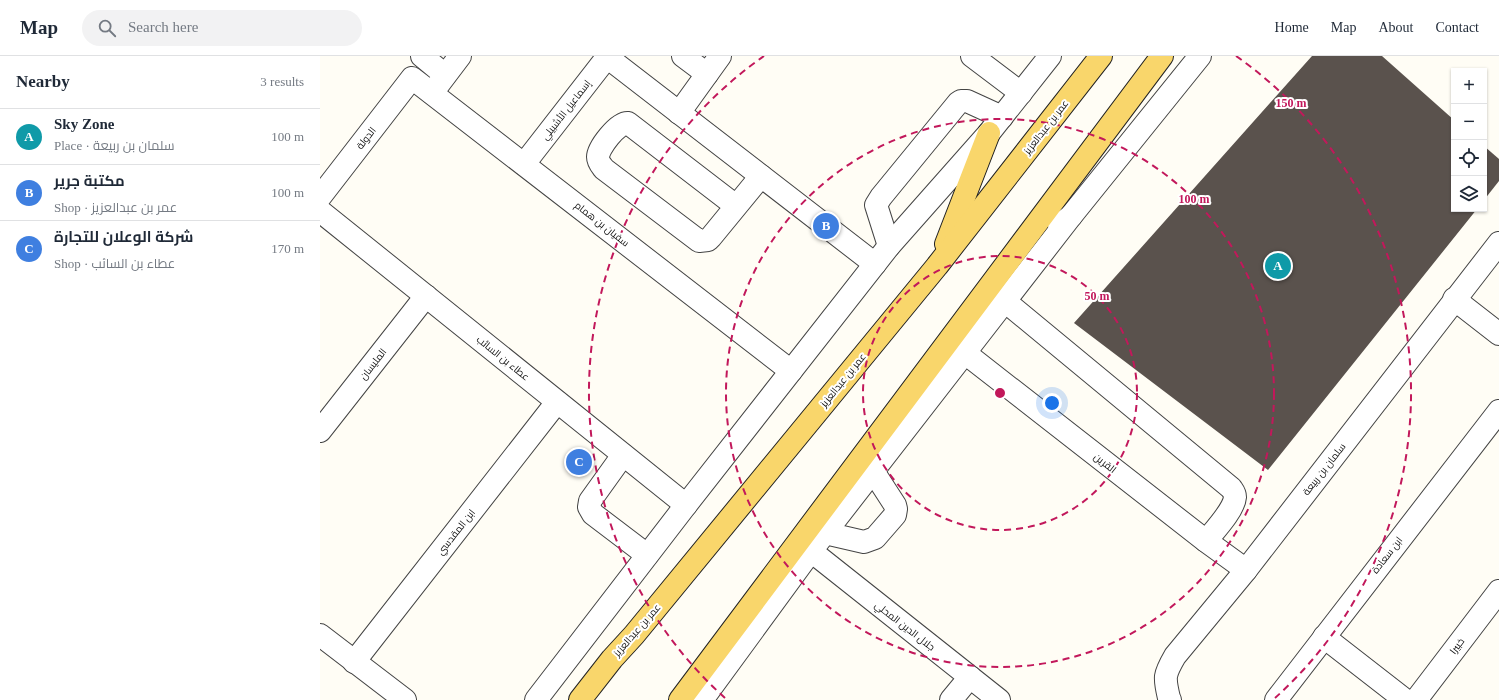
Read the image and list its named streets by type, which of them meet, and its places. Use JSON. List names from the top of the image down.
{
  "streets": {
    "main road": ["عمر بن عبدالعزيز"],
    "street": [
      "إسماعيل الأشبيلي",
      "الدولة",
      "سفيان بن همام",
      "عطاء بن السائب",
      "المليسان",
      "القرين",
      "سلمان بن ربيعة",
      "ابن المقدسي",
      "ابن سعادة",
      "جلال الدين المحلي",
      "خبيرا"
    ]
  },
  "crossings": [
    ["إسماعيل الأشبيلي", "سفيان بن همام"],
    ["الدولة", "سفيان بن همام"],
    ["عطاء بن السائب", "المليسان"],
    ["عطاء بن السائب", "ابن المقدسي"],
    ["القرين", "سلمان بن ربيعة"]
  ],
  "page": {
    "header": "Map",
    "search": "Search here",
    "nav": [
      "Home",
      "Map",
      "About",
      "Contact"
    ],
    "heading": ["Nearby", "3 results"],
    "map_buttons": ["+", "−"],
    "list": [
      {
        "mark": "A",
        "name": "Sky Zone",
        "note": "Place · سلمان بن ربيعة",
        "value": "100 m"
      },
      {
        "mark": "B",
        "name": "مكتبة جرير",
        "note": "Shop · عمر بن عبدالعزيز",
        "value": "100 m"
      },
      {
        "mark": "C",
        "name": "شركة الوعلان للتجارة",
        "note": "Shop · عطاء بن السائب",
        "value": "170 m"
      }
    ],
    "pins": ["B", "A", "C"]
  },
  "rings": ["150 m", "100 m", "50 m"]
}
